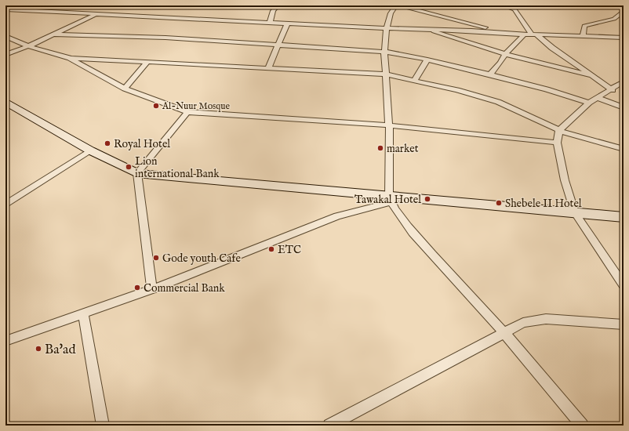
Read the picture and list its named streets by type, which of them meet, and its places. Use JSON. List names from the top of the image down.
{
  "places": [
    "Al-Nuur Mosque",
    "Royal Hotel",
    "market",
    "Lion international Bank",
    "Tawakal Hotel",
    "Shebele II Hotel",
    "ETC",
    "Gode youth Cafe",
    "Commercial Bank",
    "Ba'ad"
  ]
}
